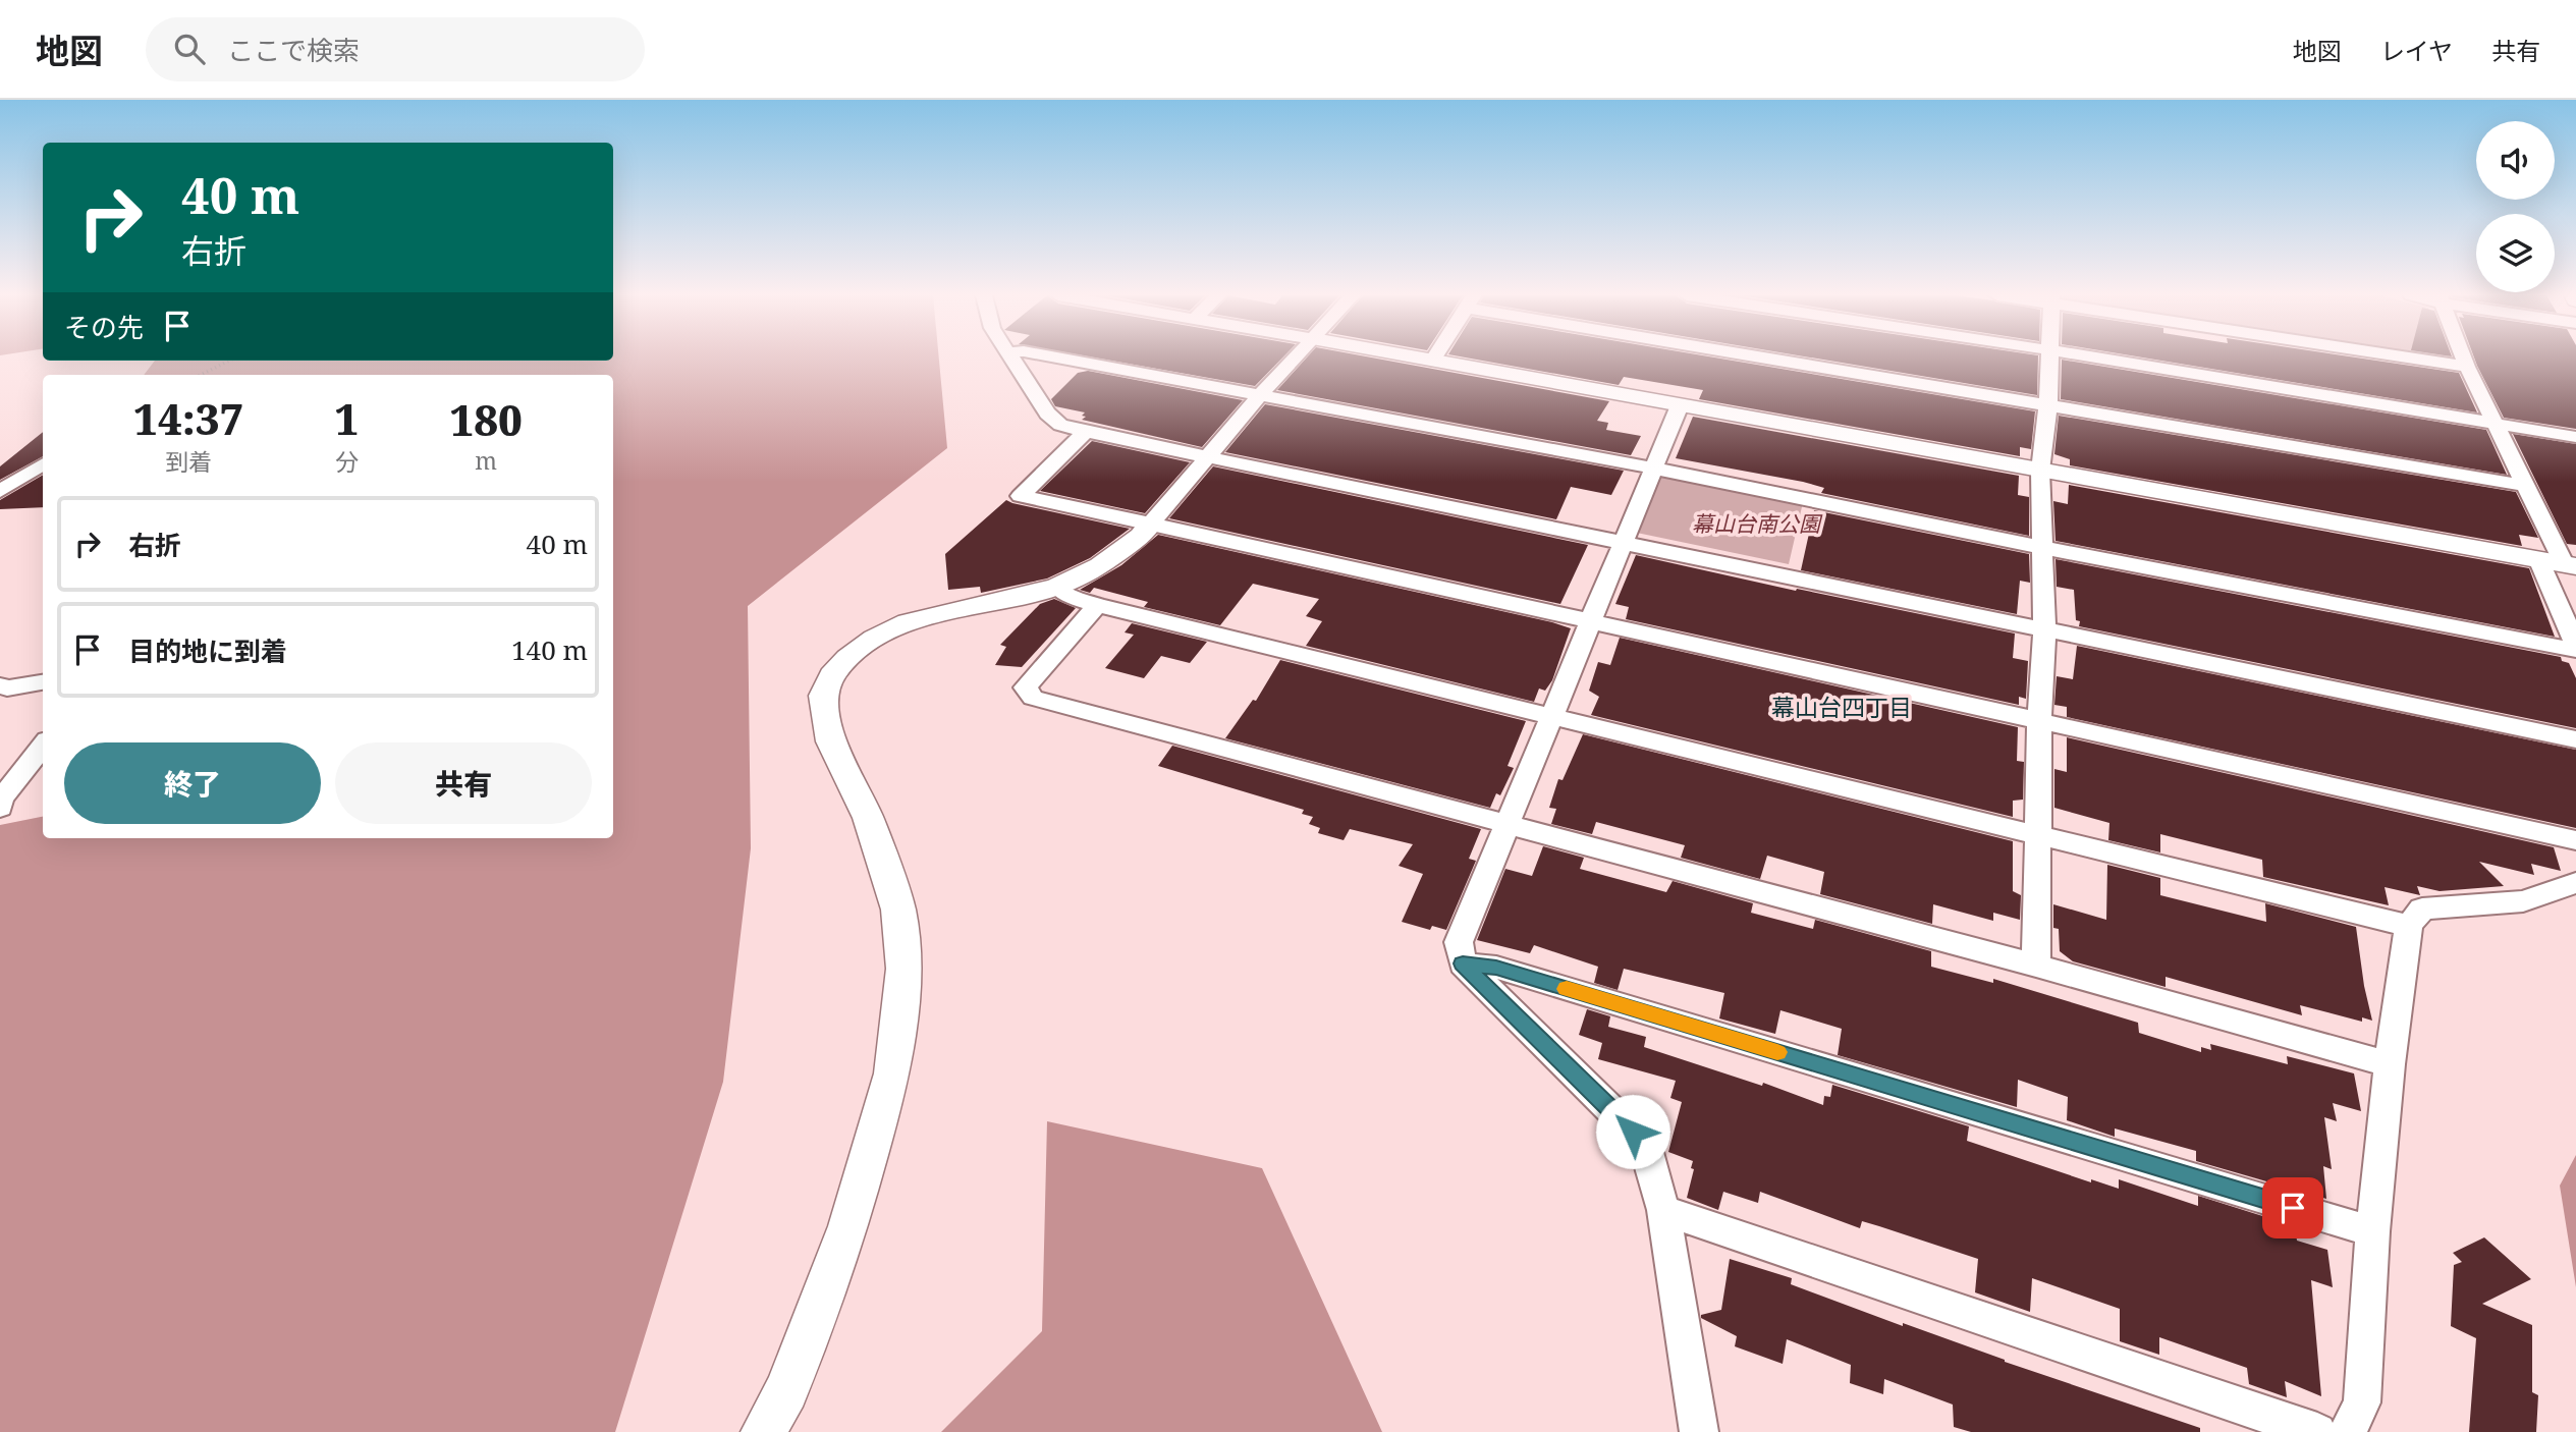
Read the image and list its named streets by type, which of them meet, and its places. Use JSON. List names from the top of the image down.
{
  "districts": ["幕山台四丁目"],
  "parks": ["幕山台南公園"],
  "page": {
    "header": "地図",
    "search": "ここで検索",
    "nav": ["地図", "レイヤ", "共有"],
    "turn": ["40 m", "右折"],
    "then": "その先",
    "eta": [
      "14:37",
      "到着",
      "1",
      "分",
      "180",
      "m"
    ],
    "list": [
      {
        "name": "右折",
        "value": "40 m"
      },
      {
        "name": "目的地に到着",
        "value": "140 m"
      }
    ],
    "buttons": ["終了", "共有"]
  }
}
